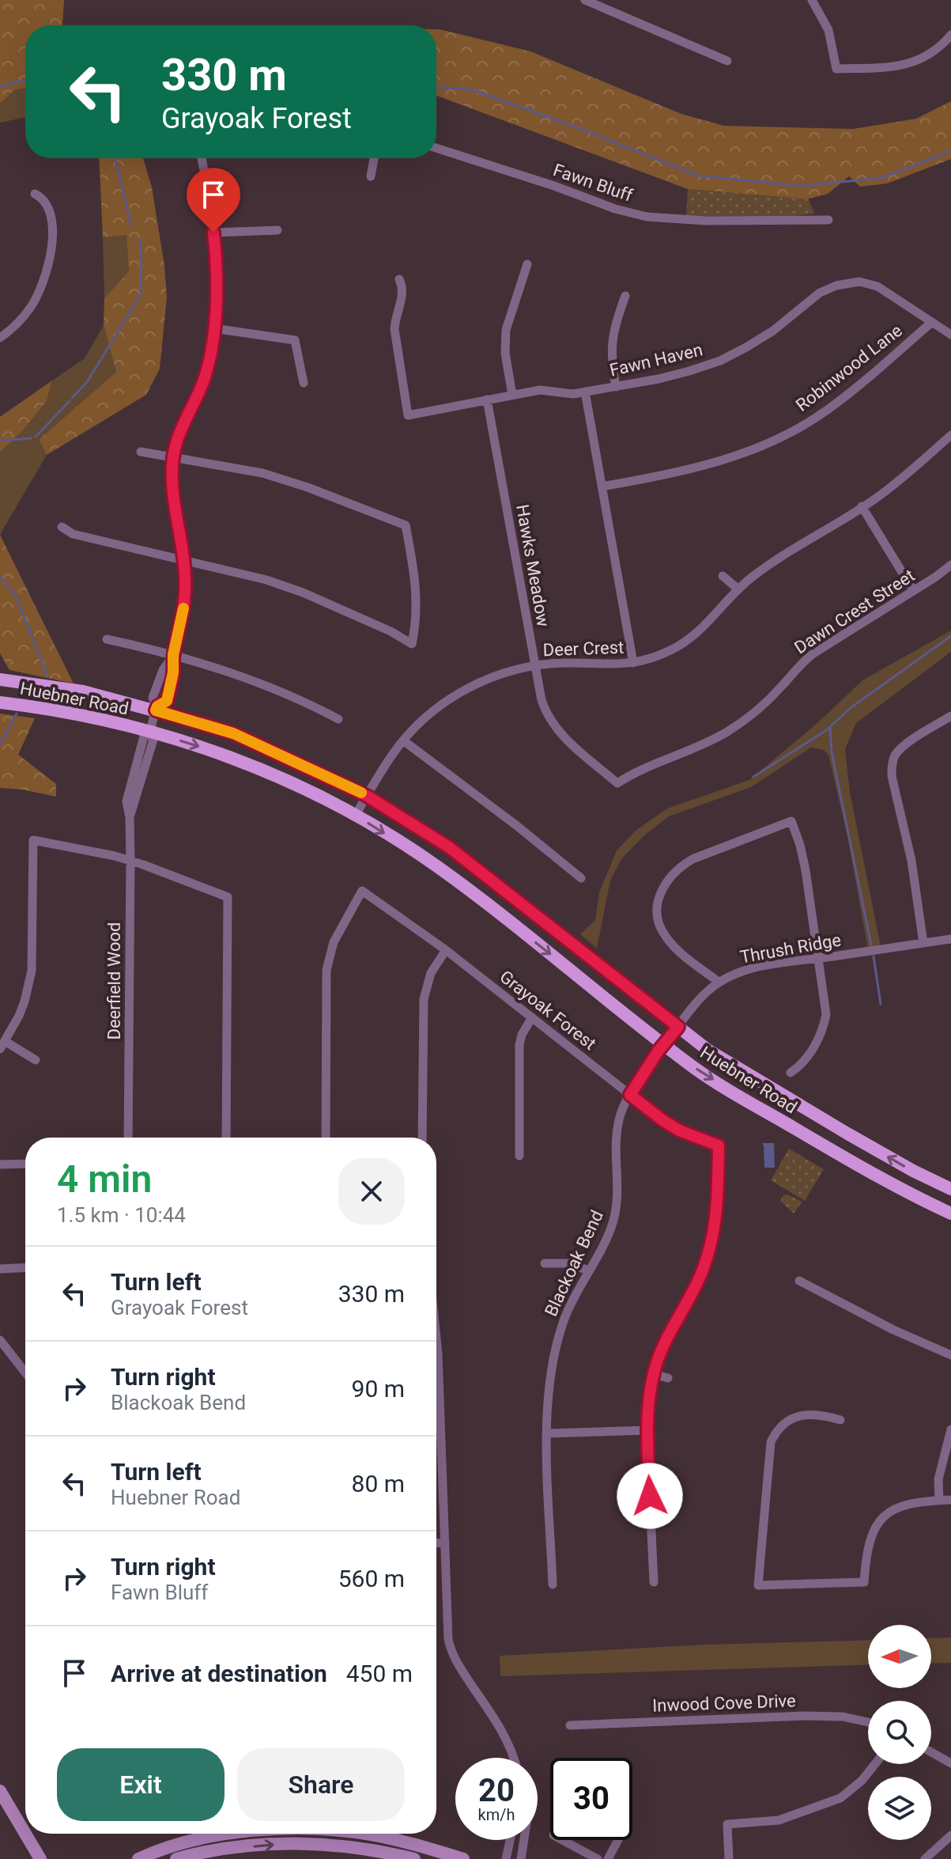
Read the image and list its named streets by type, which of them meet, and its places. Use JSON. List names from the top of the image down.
{
  "streets": {
    "main road": ["Huebner Road"],
    "street": [
      "Fawn Bluff",
      "Fawn Haven",
      "Robinwood Lane",
      "Hawks Meadow",
      "Dawn Crest Street",
      "Deer Crest",
      "Thrush Ridge",
      "Deerfield Wood",
      "Grayoak Forest",
      "Blackoak Bend",
      "Inwood Cove Drive"
    ]
  },
  "crossings": [
    ["Fawn Haven", "Robinwood Lane"],
    ["Fawn Haven", "Hawks Meadow"],
    ["Hawks Meadow", "Dawn Crest Street"],
    ["Hawks Meadow", "Deer Crest"],
    ["Deer Crest", "Huebner Road"],
    ["Huebner Road", "Thrush Ridge"],
    ["Huebner Road", "Deerfield Wood"],
    ["Huebner Road", "Blackoak Bend"],
    ["Thrush Ridge", "Blackoak Bend"],
    ["Grayoak Forest", "Blackoak Bend"]
  ],
  "north": "left",
  "page": {
    "turn": ["330 m", "Grayoak Forest"],
    "heading": ["4 min", "1.5 km · 10:44"],
    "list": [
      {
        "name": "Turn left",
        "note": "Grayoak Forest",
        "value": "330 m"
      },
      {
        "name": "Turn right",
        "note": "Blackoak Bend",
        "value": "90 m"
      },
      {
        "name": "Turn left",
        "note": "Huebner Road",
        "value": "80 m"
      },
      {
        "name": "Turn right",
        "note": "Fawn Bluff",
        "value": "560 m"
      },
      {
        "name": "Arrive at destination",
        "value": "450 m"
      }
    ],
    "buttons": ["Exit", "Share"],
    "speed": "20 km/h",
    "limit": "30"
  }
}
